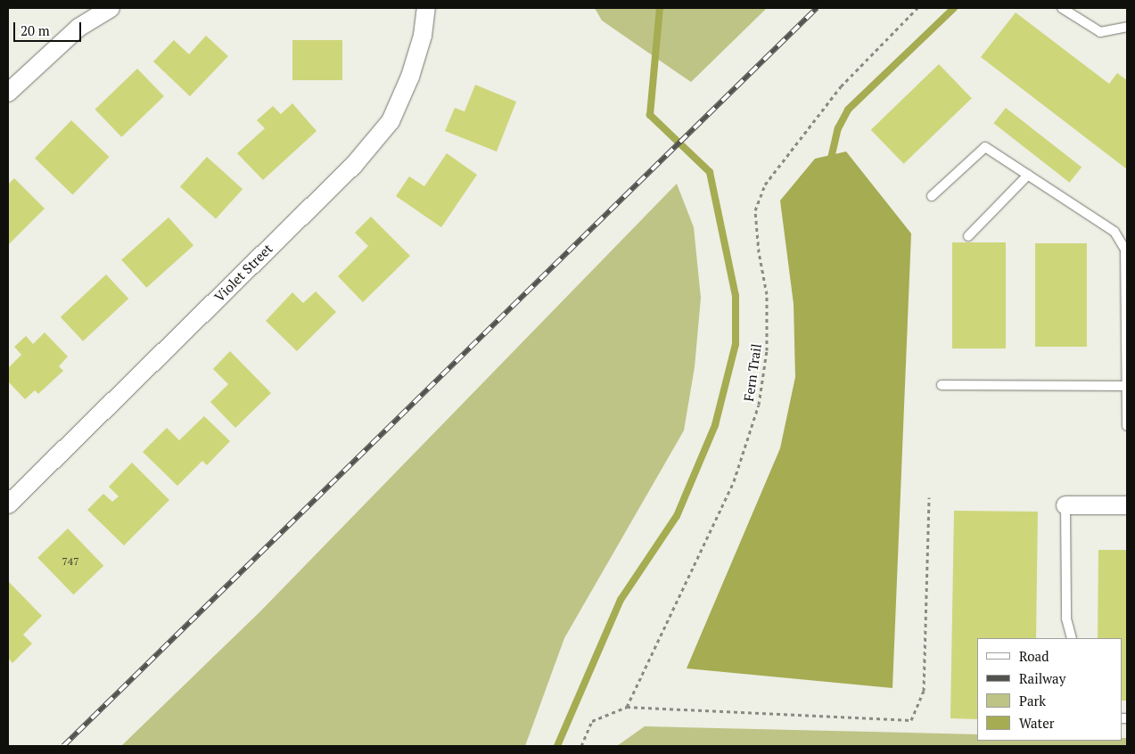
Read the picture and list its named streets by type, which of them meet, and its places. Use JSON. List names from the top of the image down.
{
  "streets": {
    "street": ["Violet Street"],
    "path": ["Fern Trail"]
  },
  "house_numbers": ["747"],
  "legend": [
    "Road",
    "Railway",
    "Park",
    "Water"
  ],
  "scale_bar": "20 m"
}
